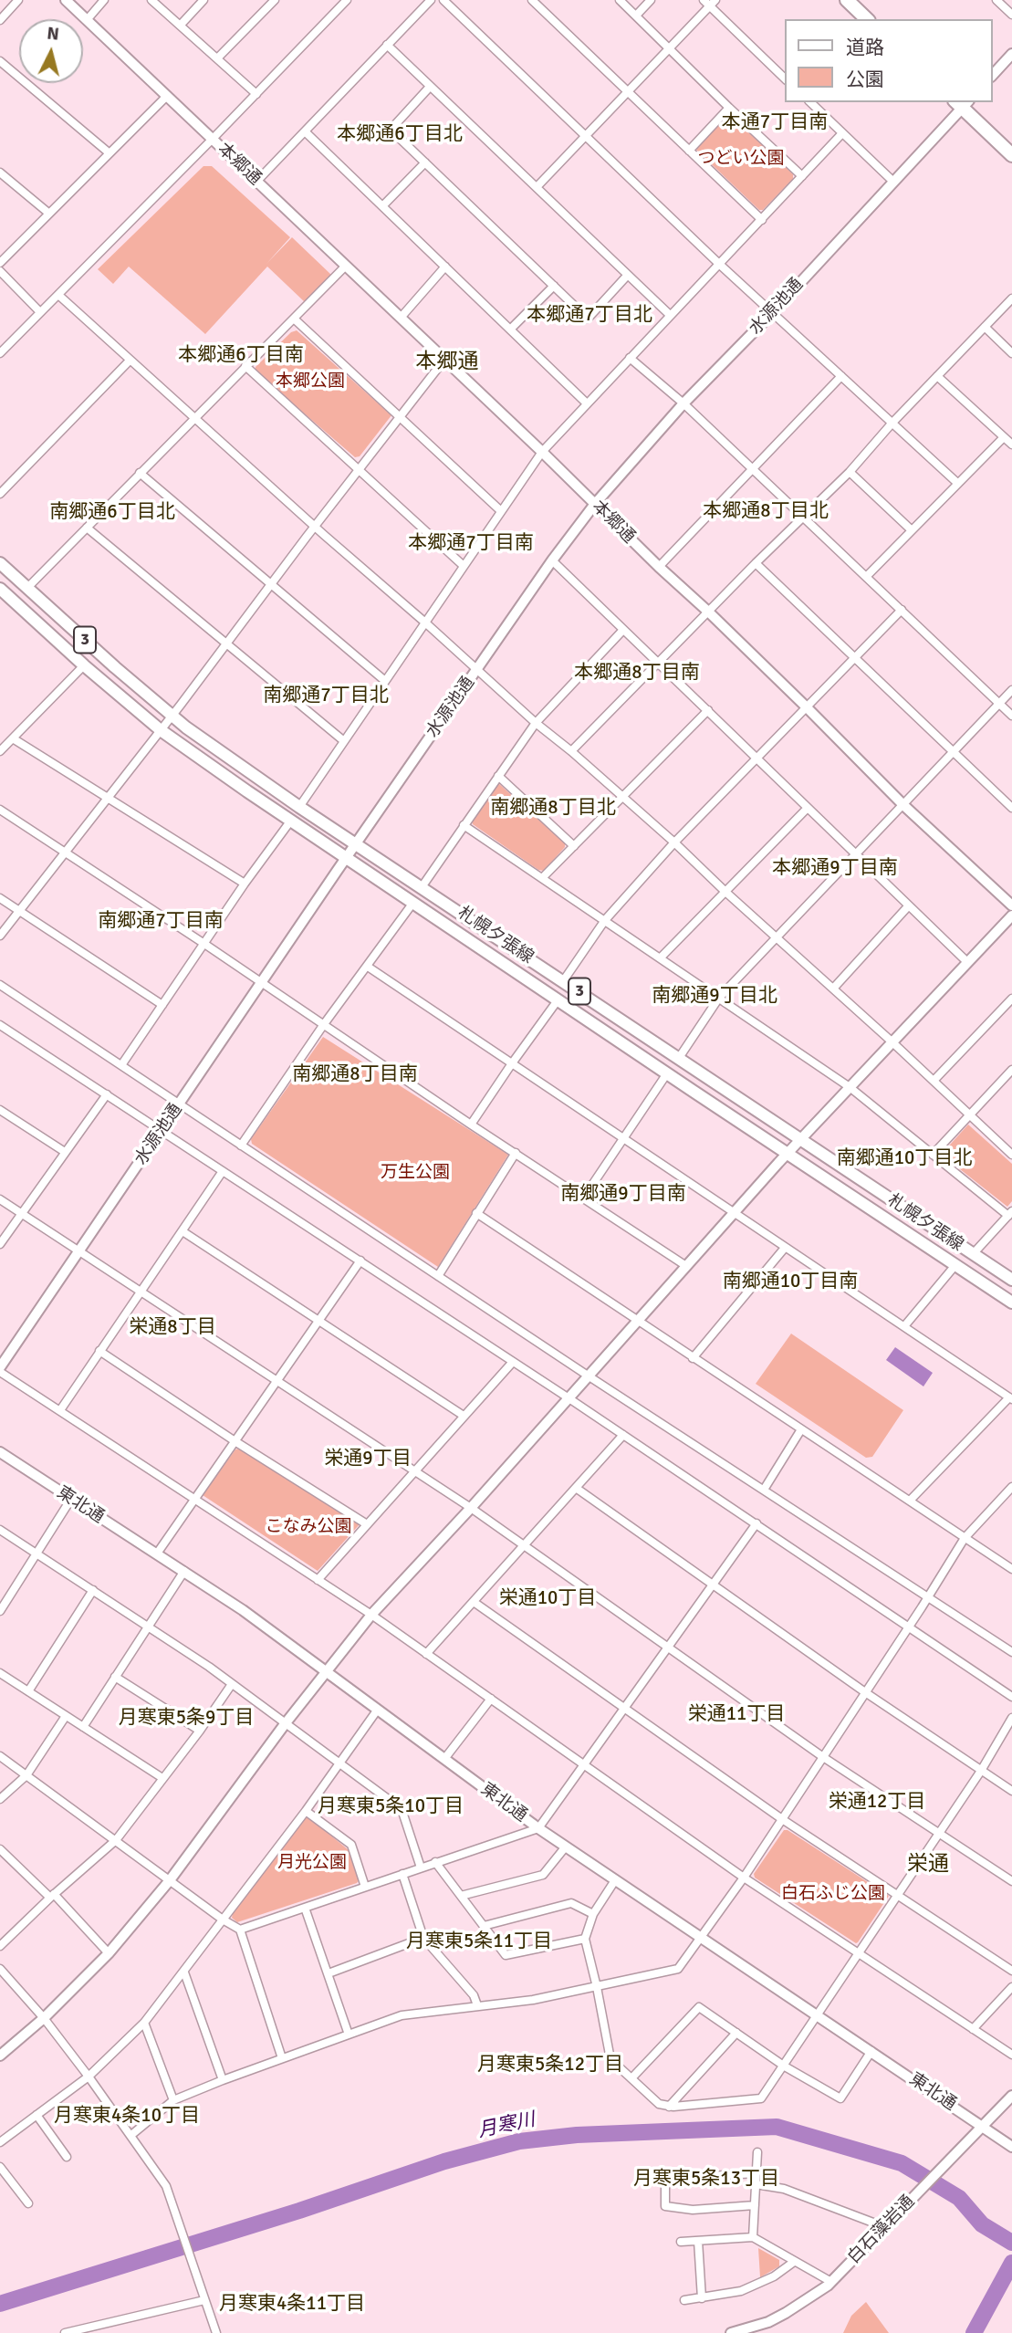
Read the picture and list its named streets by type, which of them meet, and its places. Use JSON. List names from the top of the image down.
{
  "streets": {
    "main road": ["3", "札幌夕張線"],
    "street": [
      "本郷通",
      "水源池通",
      "東北通",
      "白石藻岩通"
    ]
  },
  "crossings": [
    ["本郷通", "水源池通"],
    ["水源池通", "札幌夕張線"],
    ["東北通", "白石藻岩通"]
  ],
  "districts": [
    "本通7丁目南",
    "本郷通6丁目北",
    "本郷通7丁目北",
    "本郷通6丁目南",
    "本郷通",
    "本郷通8丁目北",
    "南郷通6丁目北",
    "本郷通7丁目南",
    "本郷通8丁目南",
    "南郷通7丁目北",
    "南郷通8丁目北",
    "本郷通9丁目南",
    "南郷通7丁目南",
    "南郷通9丁目北",
    "南郷通8丁目南",
    "南郷通10丁目北",
    "南郷通9丁目南",
    "南郷通10丁目南",
    "栄通8丁目",
    "栄通9丁目",
    "栄通10丁目",
    "栄通11丁目",
    "月寒東5条9丁目",
    "栄通12丁目",
    "月寒東5条10丁目",
    "栄通",
    "月寒東5条11丁目",
    "月寒東5条12丁目",
    "月寒東4条10丁目",
    "月寒東5条13丁目",
    "月寒東4条11丁目"
  ],
  "water": ["月寒川"],
  "parks": [
    "つどい公園",
    "本郷公園",
    "万生公園",
    "こなみ公園",
    "月光公園",
    "白石ふじ公園"
  ],
  "legend": ["道路", "公園"],
  "north": "top"
}
